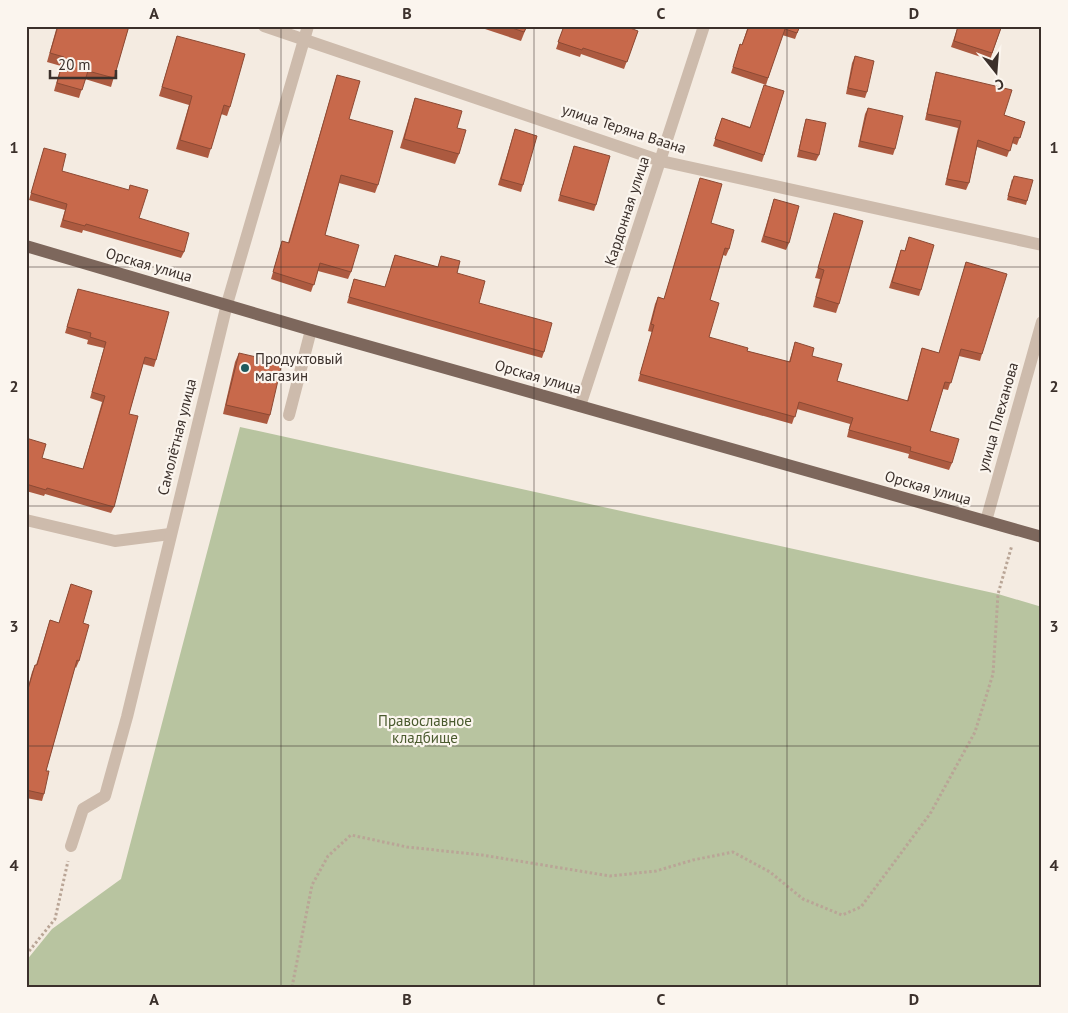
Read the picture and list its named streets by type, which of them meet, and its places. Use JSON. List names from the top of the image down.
{
  "streets": {
    "main road": ["Орская улица"],
    "street": [
      "улица Теряна Ваана",
      "Кардонная улица",
      "улица Плеханова",
      "Самолётная улица"
    ]
  },
  "crossings": [
    ["улица Теряна Ваана", "Кардонная улица"],
    ["улица Теряна Ваана", "Самолётная улица"],
    ["Кардонная улица", "Орская улица"],
    ["Орская улица", "улица Плеханова"],
    ["Орская улица", "Самолётная улица"]
  ],
  "parks": ["Православное кладбище"],
  "places": ["Продуктовый магазин"],
  "scale_bar": "20 m",
  "north": "bottom",
  "grid": {
    "columns": [
      "A",
      "B",
      "C",
      "D"
    ],
    "rows": [
      "1",
      "2",
      "3",
      "4"
    ]
  }
}
